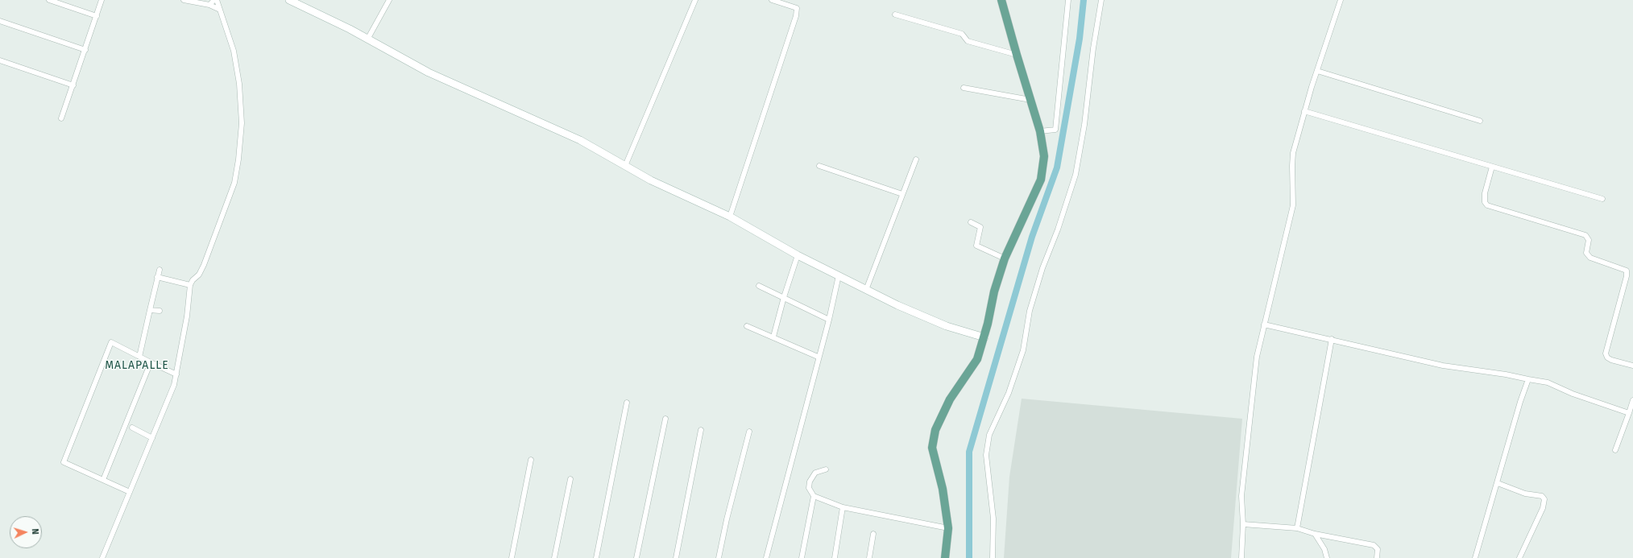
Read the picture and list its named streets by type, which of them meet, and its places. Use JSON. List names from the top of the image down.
{
  "districts": ["MALAPALLE"],
  "north": "right"
}
